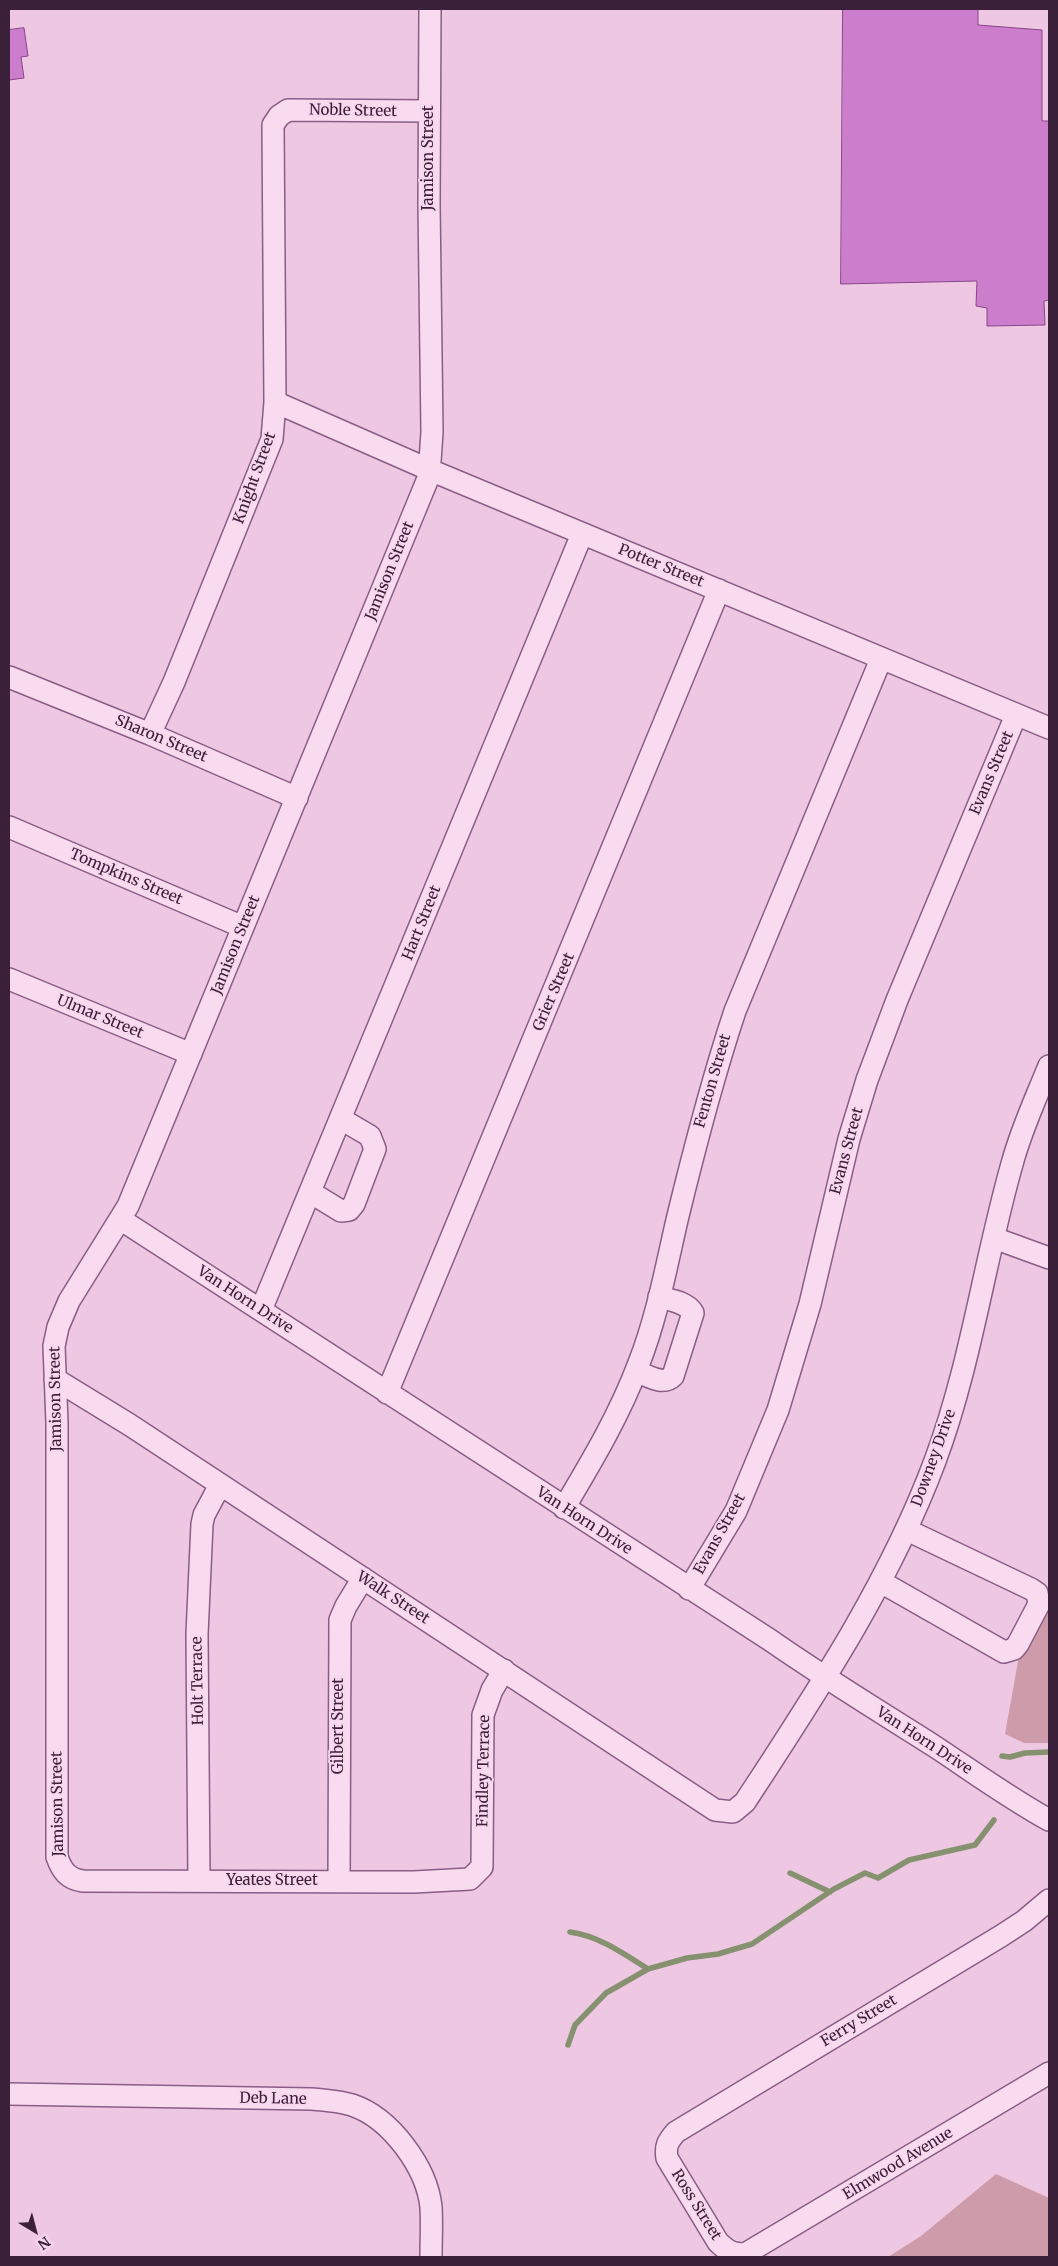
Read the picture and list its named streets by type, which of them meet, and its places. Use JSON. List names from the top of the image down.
{
  "streets": {
    "street": [
      "Noble Street",
      "Jamison Street",
      "Knight Street",
      "Potter Street",
      "Sharon Street",
      "Evans Street",
      "Tompkins Street",
      "Hart Street",
      "Grier Street",
      "Ulmar Street",
      "Fenton Street",
      "Van Horn Drive",
      "Downey Drive",
      "Walk Street",
      "Holt Terrace",
      "Gilbert Street",
      "Findley Terrace",
      "Yeates Street",
      "Ferry Street",
      "Deb Lane",
      "Elmwood Avenue",
      "Ross Street"
    ]
  },
  "crossings": [
    ["Noble Street", "Jamison Street"],
    ["Noble Street", "Knight Street"],
    ["Jamison Street", "Potter Street"],
    ["Jamison Street", "Sharon Street"],
    ["Jamison Street", "Tompkins Street"],
    ["Jamison Street", "Ulmar Street"],
    ["Jamison Street", "Van Horn Drive"],
    ["Jamison Street", "Walk Street"],
    ["Jamison Street", "Yeates Street"],
    ["Knight Street", "Potter Street"],
    ["Knight Street", "Sharon Street"],
    ["Potter Street", "Evans Street"],
    ["Potter Street", "Hart Street"],
    ["Potter Street", "Grier Street"],
    ["Potter Street", "Fenton Street"],
    ["Evans Street", "Van Horn Drive"],
    ["Hart Street", "Van Horn Drive"],
    ["Grier Street", "Van Horn Drive"],
    ["Fenton Street", "Van Horn Drive"],
    ["Van Horn Drive", "Downey Drive"],
    ["Downey Drive", "Walk Street"],
    ["Walk Street", "Holt Terrace"],
    ["Walk Street", "Gilbert Street"],
    ["Walk Street", "Findley Terrace"],
    ["Holt Terrace", "Yeates Street"],
    ["Gilbert Street", "Yeates Street"],
    ["Findley Terrace", "Yeates Street"],
    ["Ferry Street", "Ross Street"],
    ["Elmwood Avenue", "Ross Street"]
  ],
  "north": "bottom right"
}
